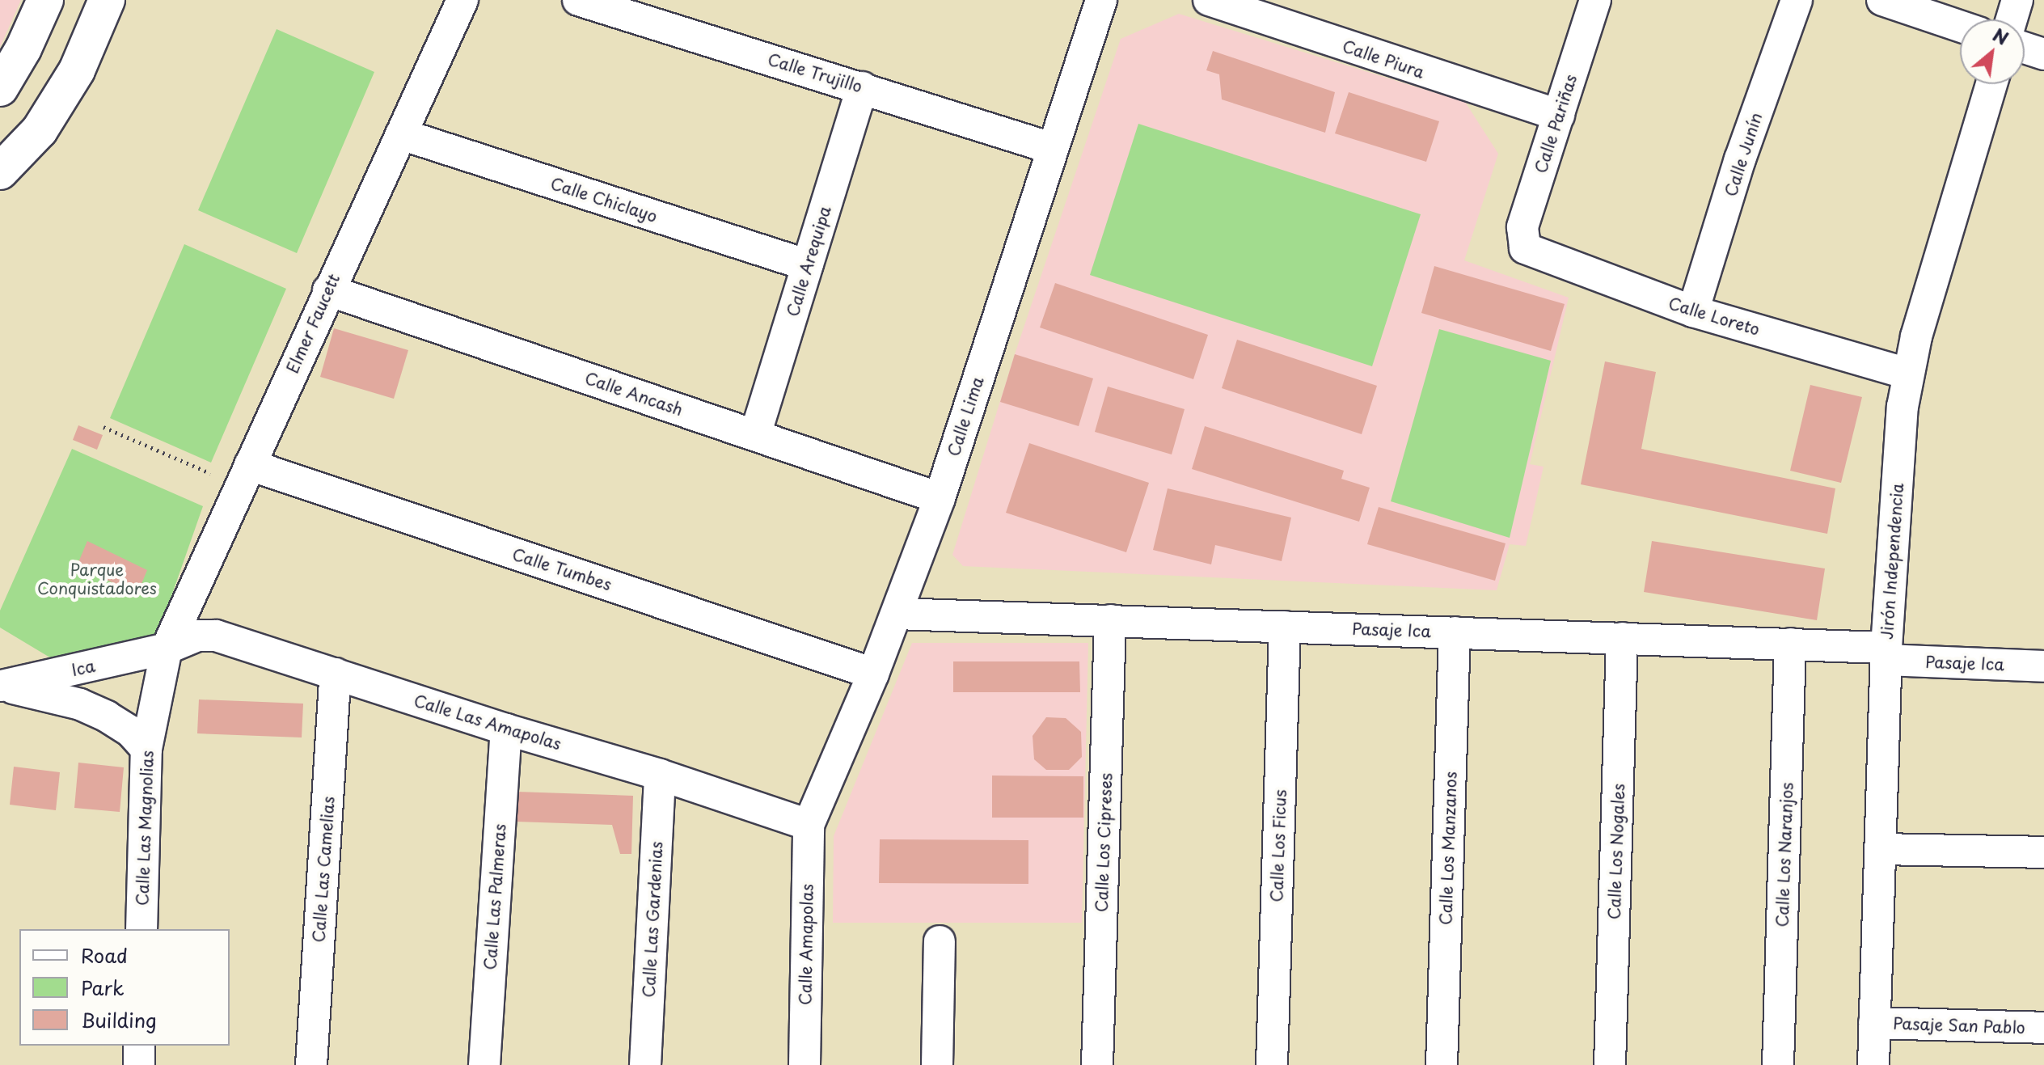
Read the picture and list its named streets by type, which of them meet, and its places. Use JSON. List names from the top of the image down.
{
  "streets": {
    "street": [
      "Calle Piura",
      "Calle Trujillo",
      "Calle Pariñas",
      "Calle Junín",
      "Calle Chiclayo",
      "Calle Arequipa",
      "Calle Loreto",
      "Elmer Faucett",
      "Calle Ancash",
      "Calle Lima",
      "Jirón Independencia",
      "Calle Tumbes",
      "Pasaje Ica",
      "Ica",
      "Calle Las Amapolas",
      "Calle Las Magnolias",
      "Calle Los Cipreses",
      "Calle Los Ficus",
      "Calle Los Manzanos",
      "Calle Los Nogales",
      "Calle Los Naranjos",
      "Calle Las Camelias",
      "Calle Las Palmeras",
      "Calle Las Gardenias",
      "Calle Amapolas",
      "Pasaje San Pablo"
    ]
  },
  "crossings": [
    ["Calle Piura", "Calle Pariñas"],
    ["Calle Trujillo", "Calle Arequipa"],
    ["Calle Trujillo", "Calle Lima"],
    ["Calle Pariñas", "Calle Loreto"],
    ["Calle Junín", "Calle Loreto"],
    ["Calle Chiclayo", "Calle Arequipa"],
    ["Calle Chiclayo", "Elmer Faucett"],
    ["Calle Arequipa", "Calle Ancash"],
    ["Calle Loreto", "Jirón Independencia"],
    ["Elmer Faucett", "Calle Ancash"],
    ["Elmer Faucett", "Calle Tumbes"],
    ["Elmer Faucett", "Ica"],
    ["Elmer Faucett", "Calle Las Amapolas"],
    ["Elmer Faucett", "Calle Las Magnolias"],
    ["Calle Ancash", "Calle Lima"],
    ["Calle Lima", "Calle Tumbes"],
    ["Calle Lima", "Pasaje Ica"],
    ["Calle Lima", "Calle Las Amapolas"],
    ["Calle Lima", "Calle Amapolas"],
    ["Jirón Independencia", "Pasaje Ica"],
    ["Jirón Independencia", "Pasaje San Pablo"],
    ["Pasaje Ica", "Calle Los Cipreses"],
    ["Pasaje Ica", "Calle Los Ficus"],
    ["Pasaje Ica", "Calle Los Manzanos"],
    ["Pasaje Ica", "Calle Los Nogales"],
    ["Pasaje Ica", "Calle Los Naranjos"],
    ["Ica", "Calle Las Amapolas"],
    ["Ica", "Calle Las Magnolias"],
    ["Calle Las Amapolas", "Calle Las Magnolias"],
    ["Calle Las Amapolas", "Calle Las Camelias"],
    ["Calle Las Amapolas", "Calle Las Palmeras"],
    ["Calle Las Amapolas", "Calle Las Gardenias"],
    ["Calle Las Amapolas", "Calle Amapolas"]
  ],
  "parks": ["Parque Conquistadores"],
  "legend": ["Road", "Park", "Building"],
  "north": "top right"
}
